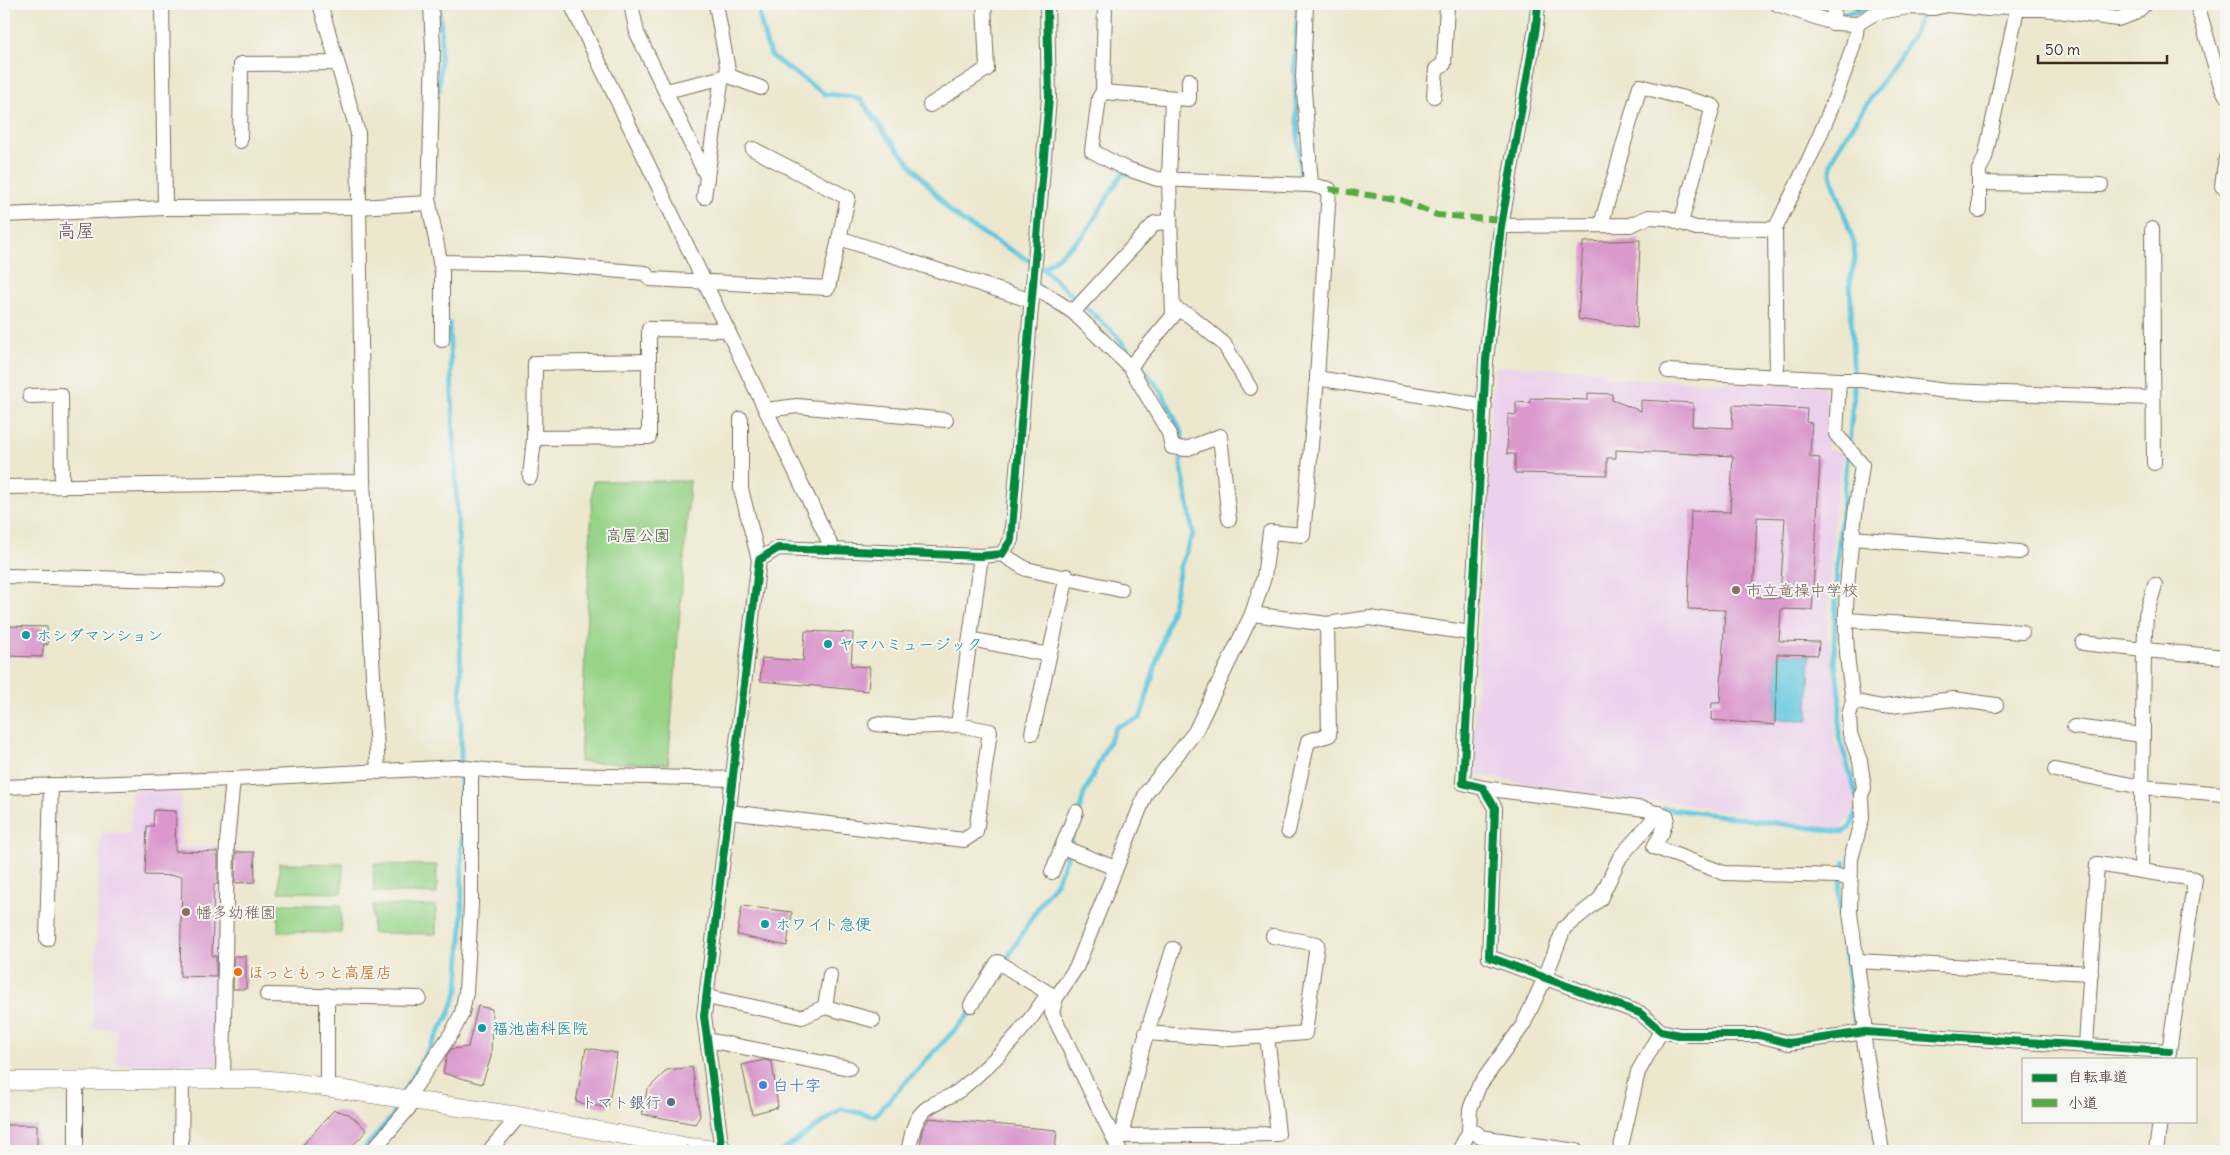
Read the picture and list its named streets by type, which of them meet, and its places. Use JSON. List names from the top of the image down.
{
  "districts": ["高屋"],
  "parks": ["高屋公園"],
  "places": [
    "市立竜操中学校",
    "ホシダマンション",
    "ヤマハミュージック",
    "幡多幼稚園",
    "ホワイト急便",
    "ほっともっと高屋店",
    "福池歯科医院",
    "白十字",
    "トマト銀行"
  ],
  "legend": ["自転車道", "小道"],
  "scale_bar": "50 m"
}
